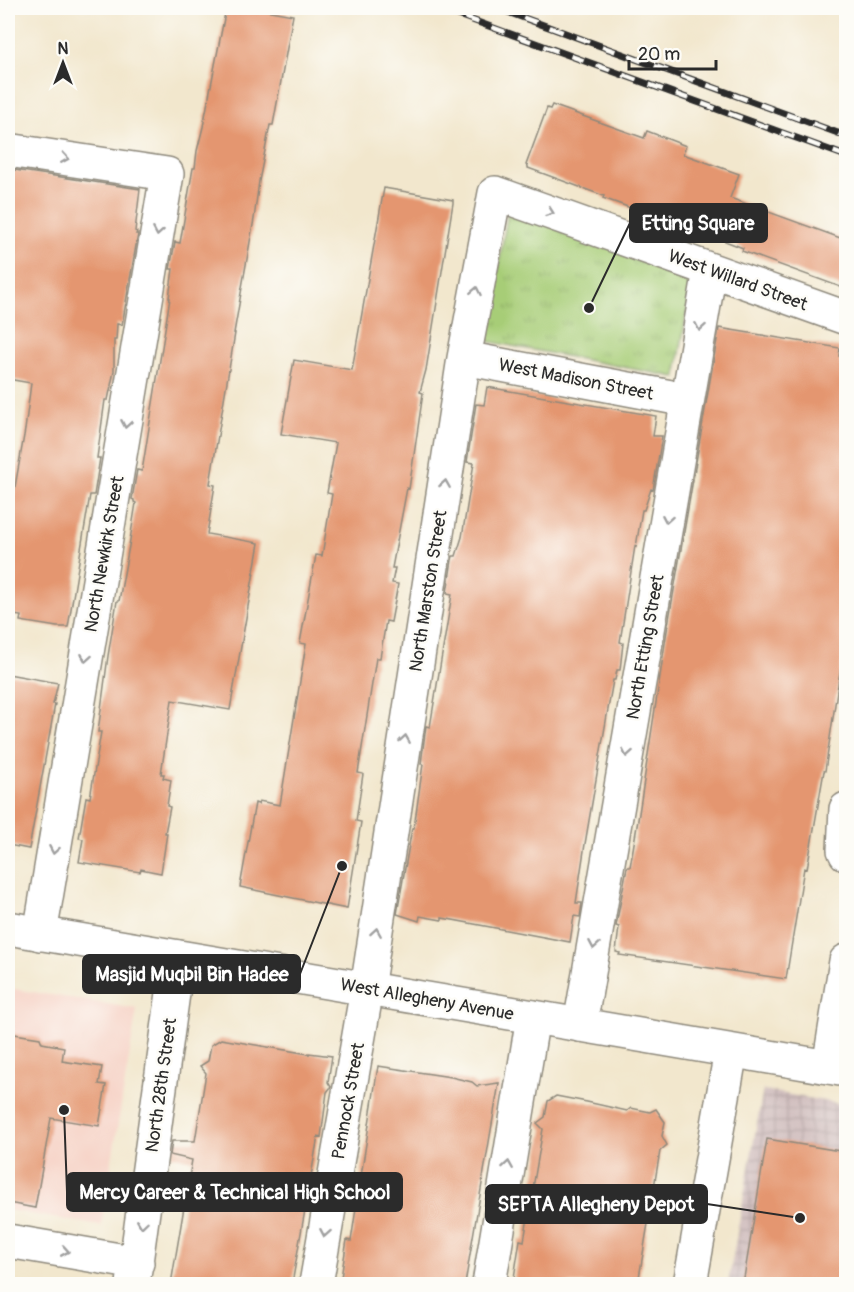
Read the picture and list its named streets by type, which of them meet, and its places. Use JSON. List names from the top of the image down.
{
  "streets": {
    "street": [
      "West Willard Street",
      "West Madison Street",
      "North Newkirk Street",
      "North Marston Street",
      "North Etting Street",
      "West Allegheny Avenue",
      "North 28th Street",
      "Pennock Street"
    ]
  },
  "crossings": [
    ["West Willard Street", "North Marston Street"],
    ["West Willard Street", "North Etting Street"],
    ["West Madison Street", "North Marston Street"],
    ["West Madison Street", "North Etting Street"],
    ["North Newkirk Street", "West Allegheny Avenue"],
    ["North Marston Street", "West Allegheny Avenue"],
    ["North Marston Street", "Pennock Street"],
    ["North Etting Street", "West Allegheny Avenue"],
    ["West Allegheny Avenue", "North 28th Street"],
    ["West Allegheny Avenue", "Pennock Street"]
  ],
  "one_way": [
    "West Willard Street",
    "North Newkirk Street",
    "North Marston Street",
    "North Etting Street",
    "North 28th Street"
  ],
  "places": [
    "Etting Square",
    "Masjid Muqbil Bin Hadee",
    "Mercy Career & Technical High School",
    "SEPTA Allegheny Depot"
  ],
  "scale_bar": "20 m",
  "north": "top"
}
